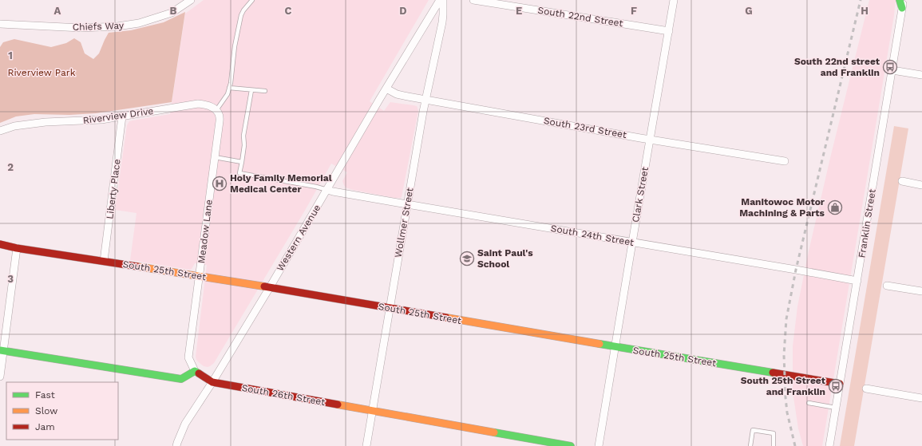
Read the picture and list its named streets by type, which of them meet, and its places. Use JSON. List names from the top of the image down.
{
  "streets": {
    "street": [
      "South 22nd Street",
      "Chiefs Way",
      "Riverview Drive",
      "South 23rd Street",
      "Liberty Place",
      "Clark Street",
      "Wollmer Street",
      "Franklin Street",
      "Meadow Lane",
      "South 24th Street",
      "Western Avenue",
      "South 25th Street",
      "South 26th Street"
    ]
  },
  "crossings": [
    ["South 22nd Street", "Clark Street"],
    ["Riverview Drive", "Liberty Place"],
    ["Riverview Drive", "Meadow Lane"],
    ["South 23rd Street", "Clark Street"],
    ["South 23rd Street", "Wollmer Street"],
    ["South 23rd Street", "Western Avenue"],
    ["Liberty Place", "South 25th Street"],
    ["Clark Street", "South 24th Street"],
    ["Clark Street", "South 25th Street"],
    ["Wollmer Street", "South 24th Street"],
    ["Wollmer Street", "South 25th Street"],
    ["Wollmer Street", "South 26th Street"],
    ["Franklin Street", "South 24th Street"],
    ["Franklin Street", "South 25th Street"],
    ["Meadow Lane", "South 25th Street"],
    ["Meadow Lane", "South 26th Street"],
    ["South 24th Street", "Western Avenue"],
    ["Western Avenue", "South 25th Street"],
    ["Western Avenue", "South 26th Street"]
  ],
  "parks": ["Riverview Park"],
  "places": {
    "bus stop": ["South 22nd street and Franklin", "South 25th Street and Franklin"],
    "hospital": ["Holy Family Memorial Medical Center"],
    "shop": ["Manitowoc Motor Machining & Parts"],
    "school or university": ["Saint Paul's School"]
  },
  "legend": ["Fast", "Slow", "Jam"],
  "grid": {
    "columns": [
      "A",
      "B",
      "C",
      "D",
      "E",
      "F",
      "G",
      "H"
    ],
    "rows": ["1", "2", "3"]
  }
}
